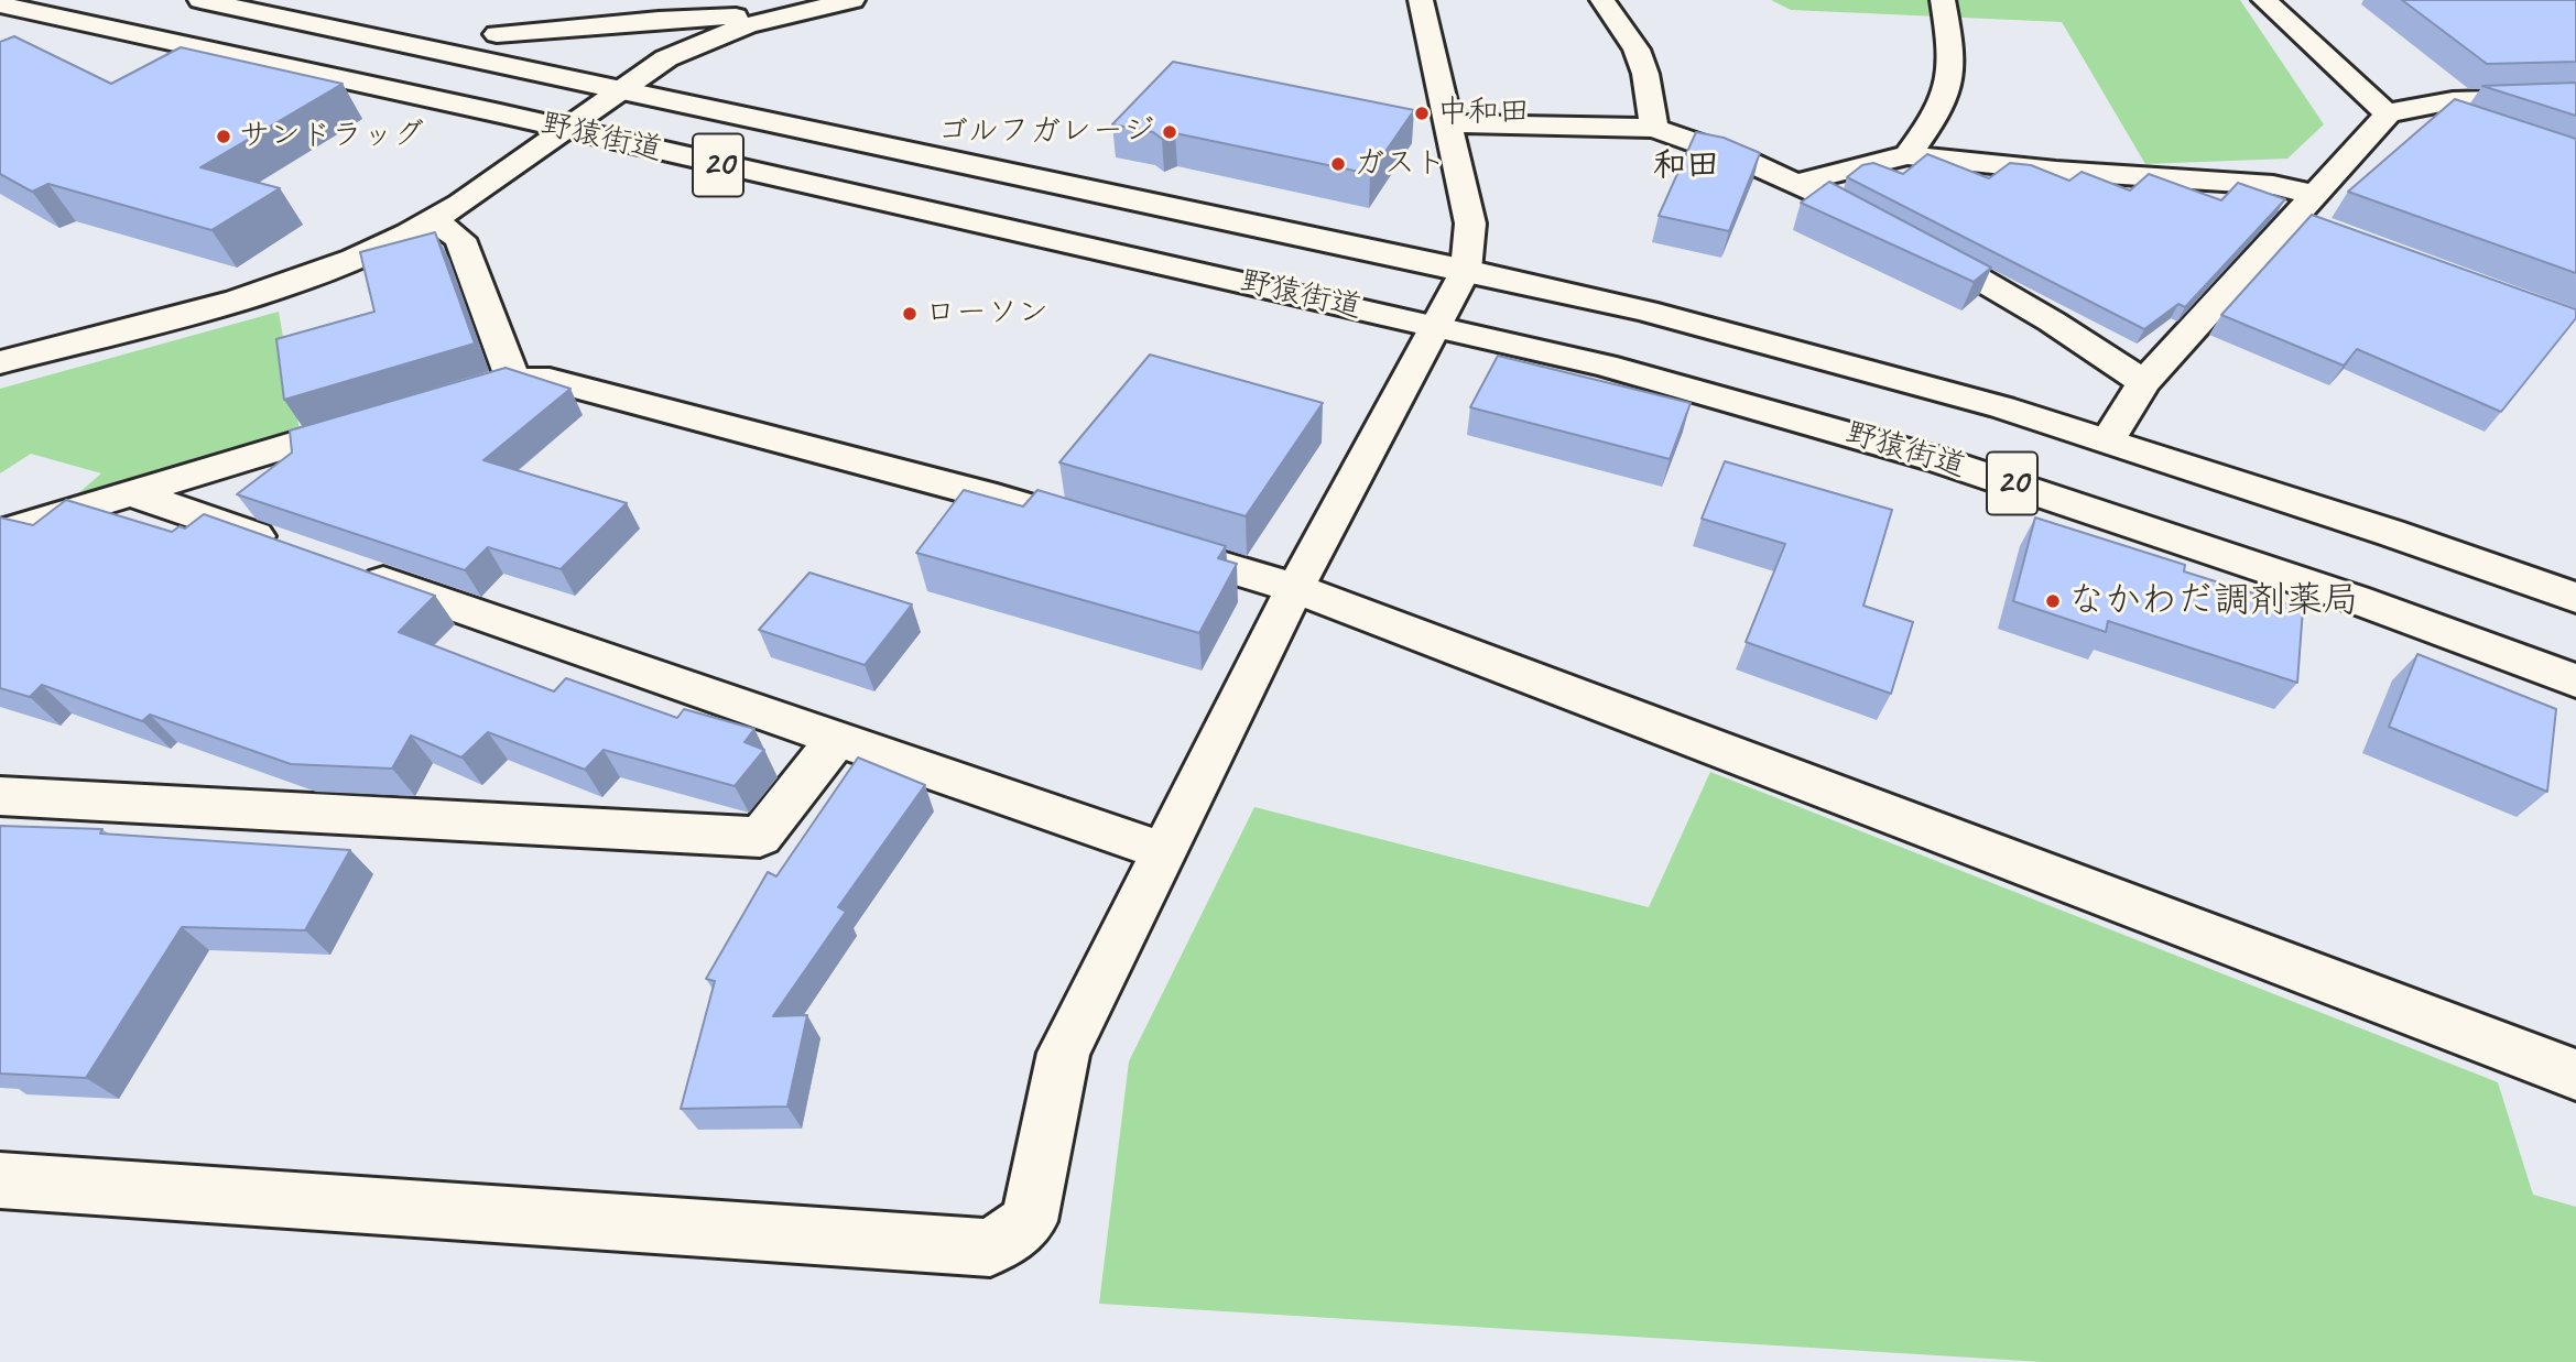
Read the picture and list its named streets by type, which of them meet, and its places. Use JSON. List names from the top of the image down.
{
  "streets": {
    "street": ["野猿街道", "20"]
  },
  "districts": ["和田"],
  "places": [
    "中和田",
    "ゴルフガレージ",
    "サンドラッグ",
    "ガスト",
    "ローソン",
    "なかわだ調剤薬局"
  ]
}
